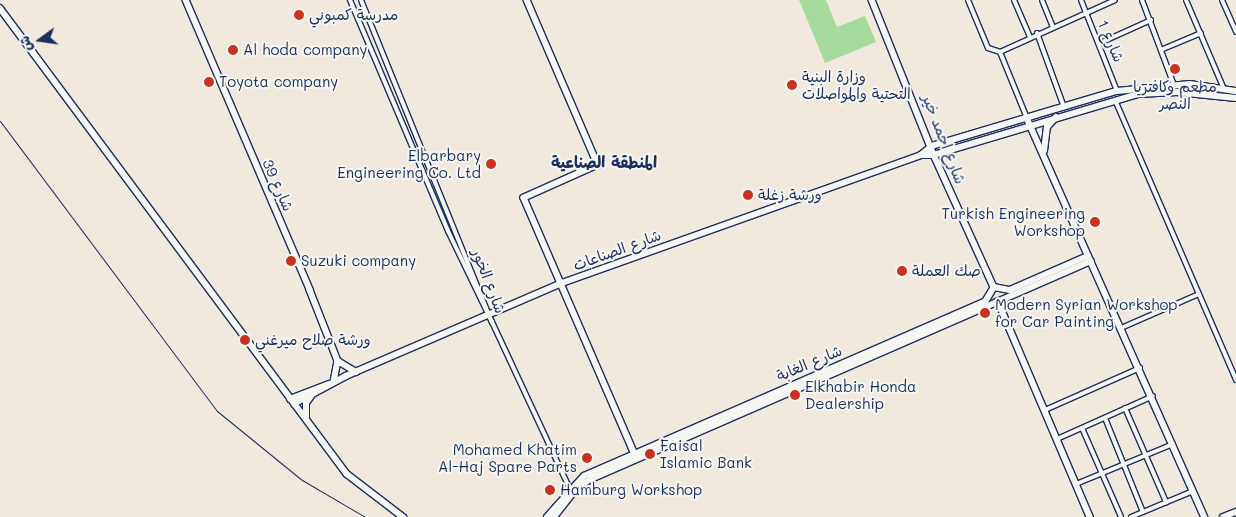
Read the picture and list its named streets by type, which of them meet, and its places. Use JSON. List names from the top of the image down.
{
  "streets": {
    "street": [
      "شارع 1",
      "شارع احمد خير",
      "شارع 39",
      "شارع الصناعات",
      "شارع الخور",
      "شارع الغابة"
    ]
  },
  "crossings": [
    ["شارع احمد خير", "شارع الغابة"],
    ["شارع الصناعات", "شارع الخور"],
    ["شارع الخور", "شارع الغابة"]
  ],
  "districts": ["المنطقة الصناعية"],
  "places": [
    "مدرسة كمبوني",
    "Al hoda company",
    "مطعم وكافتريا النصر",
    "Toyota company",
    "وزارة البنية التحتية والمواصلات",
    "Elbarbary Engineering Co. Ltd",
    "ورشة زغلة",
    "Turkish Engineering Workshop",
    "Suzuki company",
    "صك العملة",
    "Modern Syrian Workshop for Car Painting",
    "ورشة صلاح ميرغني",
    "Elkhabir Honda Dealership",
    "Faisal Islamic Bank",
    "Mohamed Khatim Al-Haj Spare Parts",
    "Hamburg Workshop"
  ],
  "north": "left"
}
